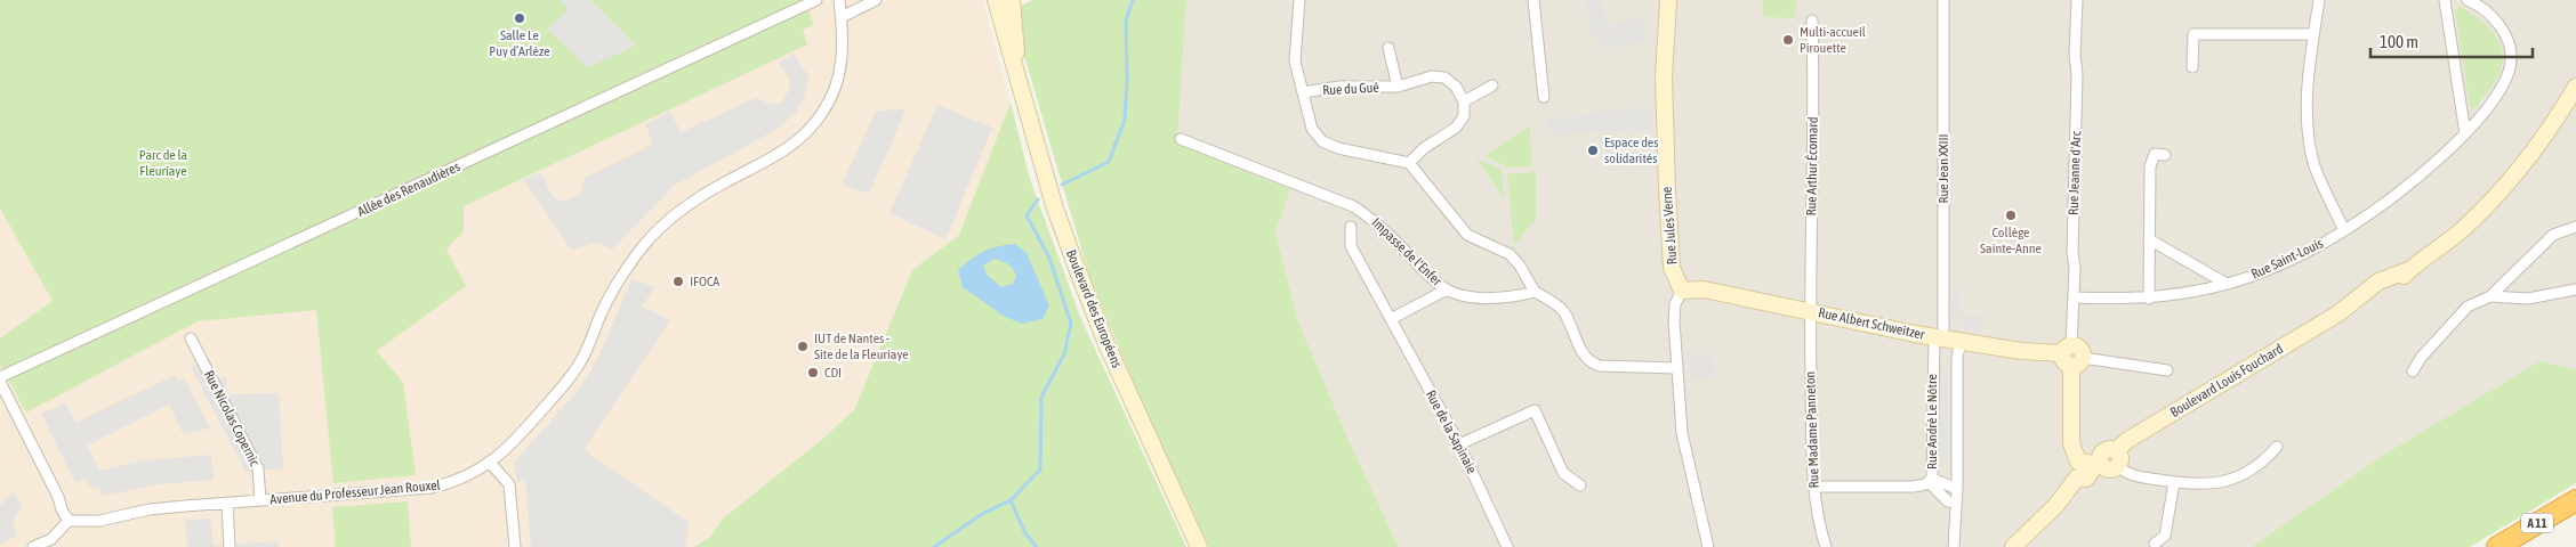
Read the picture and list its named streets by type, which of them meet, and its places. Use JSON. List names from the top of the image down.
{
  "streets": {
    "highway": ["A 11"],
    "main road": [
      "Rue Jules Verne",
      "Boulevard des Européens",
      "Rue Albert Schweitzer",
      "Boulevard Louis Fouchard"
    ],
    "street": [
      "Rue du Gué",
      "Rue Arthur Écomard",
      "Rue Jean XXIII",
      "Rue Jeanne d'Arc",
      "Allée des Renaudières",
      "Impasse de l'Enfer",
      "Rue Saint-Louis",
      "Rue Nicolas Copernic",
      "Rue André Le Nôtre",
      "Rue Madame Panneton",
      "Rue de la Sapinaie",
      "Avenue du Professeur Jean Rouxel"
    ]
  },
  "crossings": [
    ["Rue Arthur Écomard", "Rue Albert Schweitzer"],
    ["Rue Arthur Écomard", "Rue Madame Panneton"],
    ["Rue Jean XXIII", "Rue Albert Schweitzer"],
    ["Rue Jean XXIII", "Rue André Le Nôtre"],
    ["Rue Jeanne d'Arc", "Rue Saint-Louis"],
    ["Rue Jeanne d'Arc", "Rue Albert Schweitzer"],
    ["Rue Jules Verne", "Rue Albert Schweitzer"],
    ["Rue Albert Schweitzer", "Rue André Le Nôtre"],
    ["Rue Albert Schweitzer", "Rue Madame Panneton"],
    ["Rue Nicolas Copernic", "Avenue du Professeur Jean Rouxel"]
  ],
  "parks": ["Parc de la Fleuriaye"],
  "places": [
    "Salle Le Puy d’Arlèze",
    "Multi-accueil Pirouette",
    "Espace des solidarités",
    "Collège Sainte-Anne",
    "IFOCA",
    "IUT de Nantes - Site de la Fleuriaye",
    "CDI"
  ],
  "scale_bar": "100 m"
}
